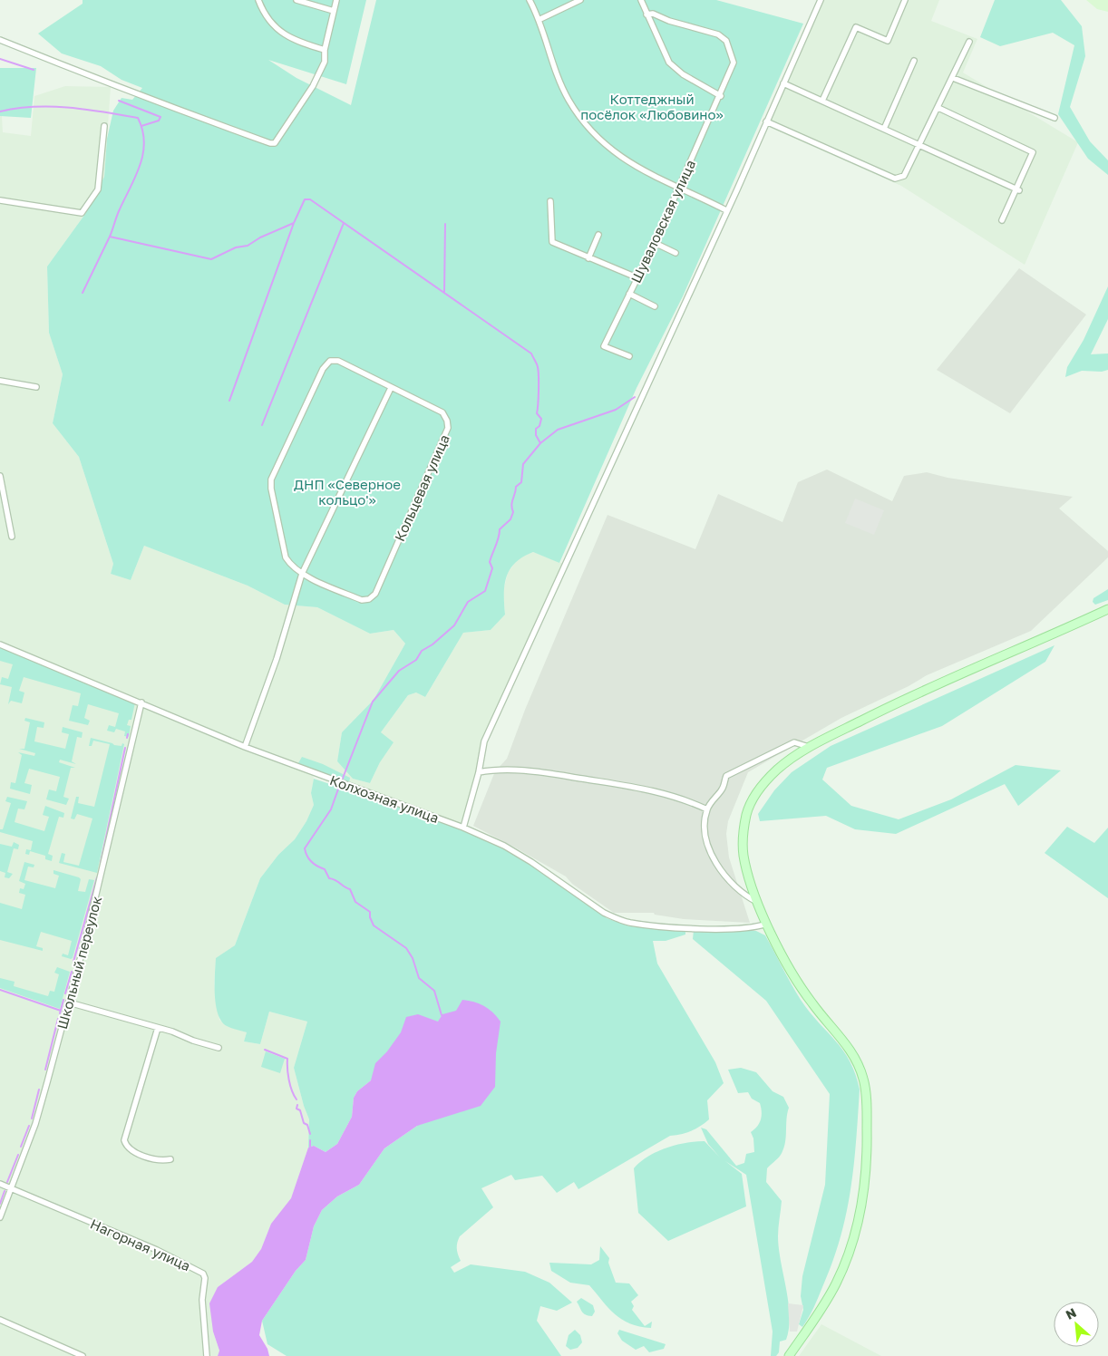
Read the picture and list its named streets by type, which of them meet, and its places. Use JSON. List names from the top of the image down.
{
  "streets": {
    "street": [
      "Шуваловская улица",
      "Кольцевая улица",
      "Колхозная улица",
      "Школьный переулок",
      "Нагорная улица"
    ]
  },
  "crossings": [
    ["Колхозная улица", "Школьный переулок"],
    ["Школьный переулок", "Нагорная улица"]
  ],
  "parks": ["Коттеджный посёлок «Любовино»", "ДНП «Северное кольцо'»"],
  "north": "top left"
}
